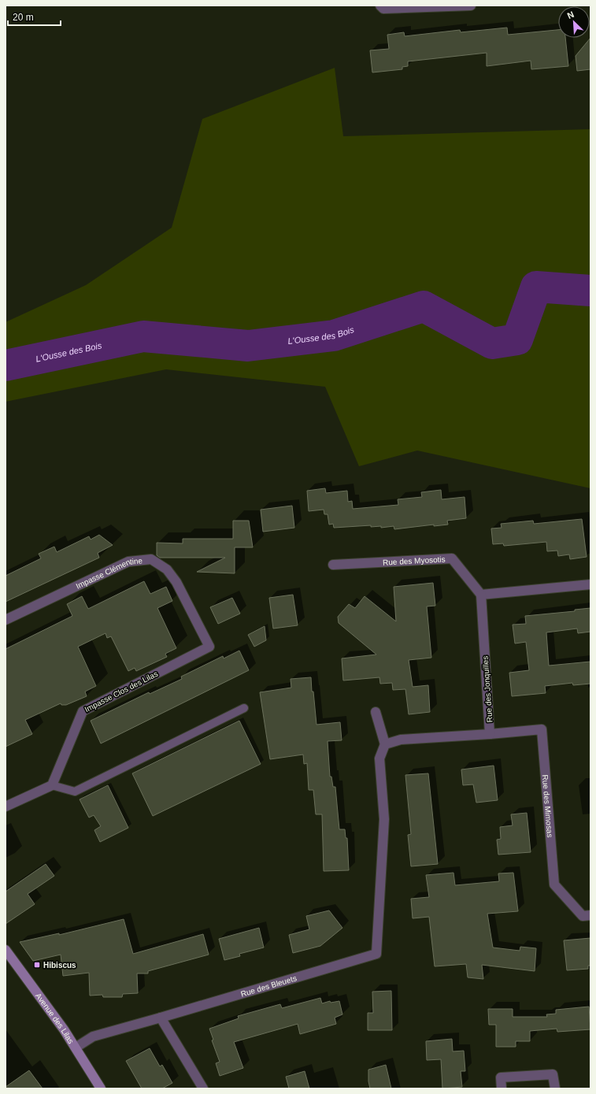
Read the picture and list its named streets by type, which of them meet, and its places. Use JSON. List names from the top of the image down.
{
  "streets": {
    "street": [
      "Rue des Myosotis",
      "Impasse Clémentine",
      "Rue des Jonquilles",
      "Impasse Clos des Lilas",
      "Rue des Mimosas",
      "Rue des Bleuets",
      "Avenue des Lilas"
    ]
  },
  "crossings": [
    ["Rue des Myosotis", "Rue des Jonquilles"],
    ["Impasse Clémentine", "Impasse Clos des Lilas"],
    ["Rue des Jonquilles", "Rue des Mimosas"],
    ["Rue des Jonquilles", "Rue des Bleuets"],
    ["Rue des Bleuets", "Avenue des Lilas"]
  ],
  "water": ["L'Ousse des Bois"],
  "places": {
    "transit": ["Hibiscus"]
  },
  "scale_bar": "20 m",
  "north": "top left"
}
